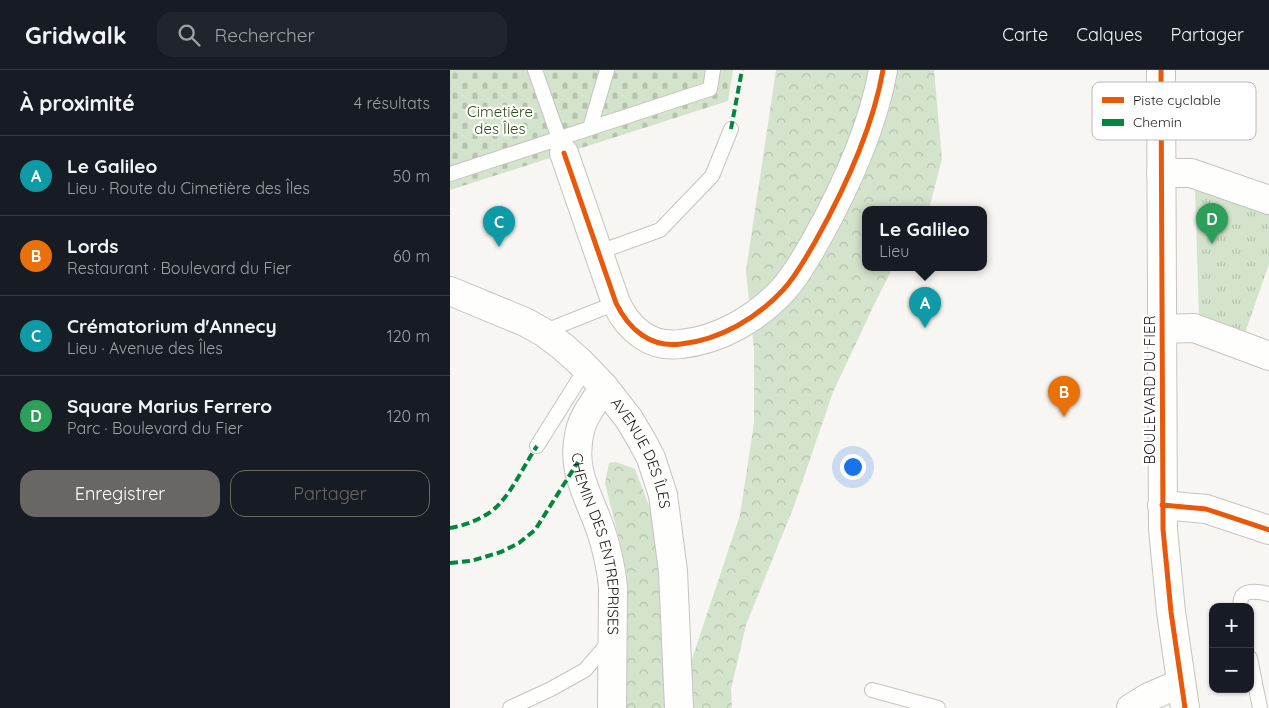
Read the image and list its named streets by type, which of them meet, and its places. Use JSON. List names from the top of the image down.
{
  "streets": {
    "street": ["BOULEVARD DU FIER", "AVENUE DES ÎLES", "CHEMIN DES ENTREPRISES"]
  },
  "crossings": [
    ["AVENUE DES ÎLES", "CHEMIN DES ENTREPRISES"]
  ],
  "parks": ["Cimetière des Îles"],
  "legend": ["Piste cyclable", "Chemin"],
  "page": {
    "header": "Gridwalk",
    "search": "Rechercher",
    "nav": ["Carte", "Calques", "Partager"],
    "heading": ["À proximité", "4 résultats"],
    "list": [
      {
        "mark": "A",
        "name": "Le Galileo",
        "note": "Lieu · Route du Cimetière des Îles",
        "value": "50 m"
      },
      {
        "mark": "B",
        "name": "Lords",
        "note": "Restaurant · Boulevard du Fier",
        "value": "60 m"
      },
      {
        "mark": "C",
        "name": "Crématorium d'Annecy",
        "note": "Lieu · Avenue des Îles",
        "value": "120 m"
      },
      {
        "mark": "D",
        "name": "Square Marius Ferrero",
        "note": "Parc · Boulevard du Fier",
        "value": "120 m"
      }
    ],
    "pins": [
      "D",
      "C",
      "A",
      "B"
    ],
    "popup": ["Le Galileo", "Lieu"],
    "buttons": ["Enregistrer", "Partager"],
    "map_buttons": ["+", "−"]
  }
}
